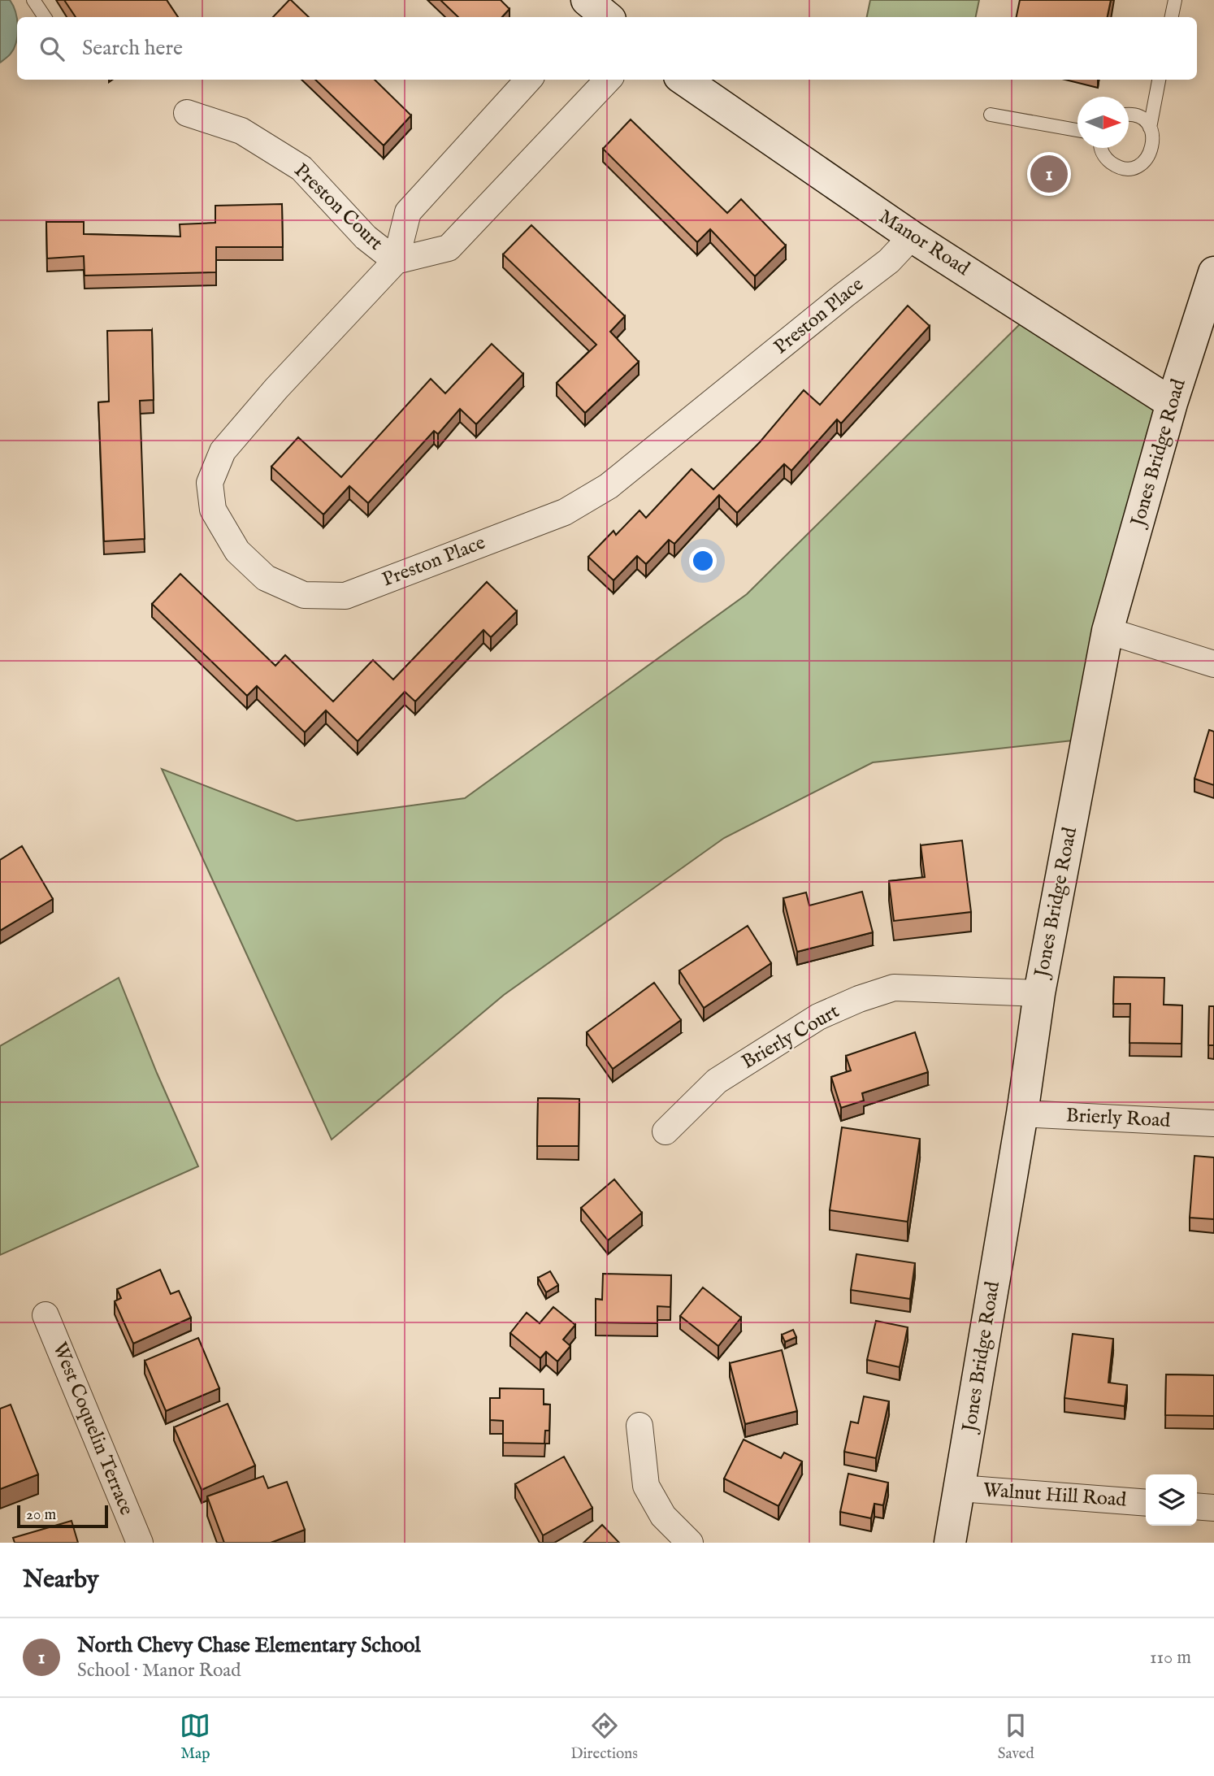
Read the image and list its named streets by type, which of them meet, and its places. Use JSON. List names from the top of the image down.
{
  "streets": {
    "main road": ["Manor Road", "Jones Bridge Road"],
    "street": [
      "Preston Court",
      "Preston Place",
      "Brierly Court",
      "Brierly Road",
      "West Coquelin Terrace",
      "Walnut Hill Road"
    ]
  },
  "crossings": [
    ["Preston Court", "Preston Place"],
    ["Manor Road", "Preston Place"],
    ["Manor Road", "Jones Bridge Road"],
    ["Jones Bridge Road", "Brierly Court"],
    ["Jones Bridge Road", "Brierly Road"],
    ["Jones Bridge Road", "Walnut Hill Road"]
  ],
  "scale_bar": "20 m",
  "north": "right",
  "page": {
    "search": "Search here",
    "pins": "1",
    "scale": "20 m",
    "heading": "Nearby",
    "list": [
      {
        "mark": "1",
        "name": "North Chevy Chase Elementary School",
        "note": "School · Manor Road",
        "value": "110 m"
      }
    ],
    "nav": ["Map", "Directions", "Saved"]
  }
}
